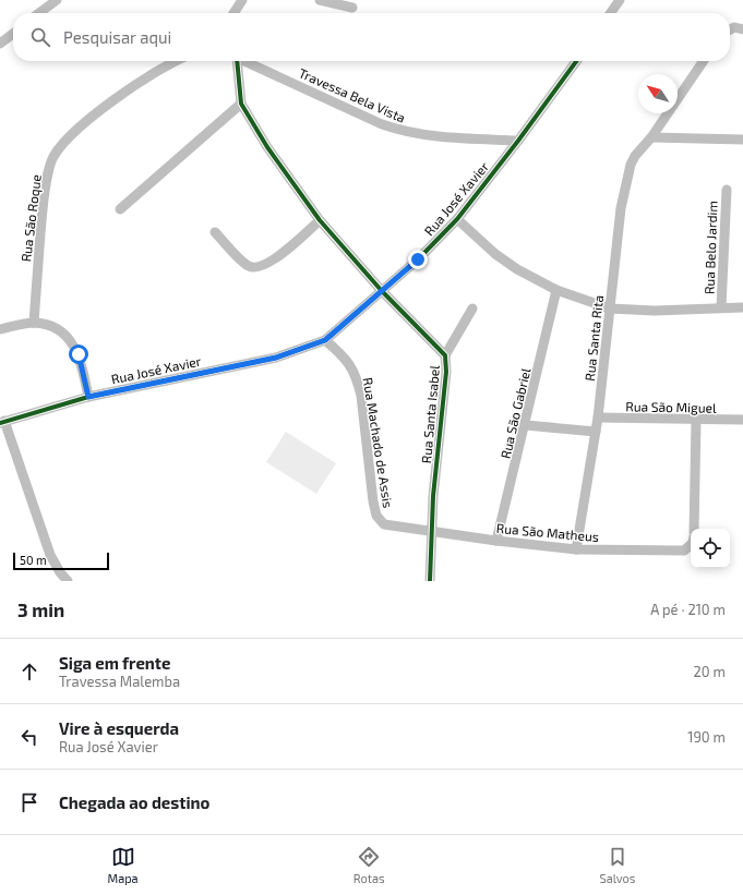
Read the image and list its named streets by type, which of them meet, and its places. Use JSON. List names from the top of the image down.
{
  "streets": {
    "street": [
      "Travessa Bela Vista",
      "Rua José Xavier",
      "Rua São Roque",
      "Rua Belo Jardim",
      "Rua Santa Rita",
      "Rua São Miguel",
      "Rua São Gabriel",
      "Rua Santa Isabel",
      "Rua Machado de Assis",
      "Rua São Matheus"
    ]
  },
  "crossings": [
    ["Travessa Bela Vista", "Rua José Xavier"],
    ["Rua José Xavier", "Rua Santa Isabel"],
    ["Rua José Xavier", "Rua Machado de Assis"],
    ["Rua Santa Rita", "Rua São Miguel"],
    ["Rua Santa Rita", "Rua São Matheus"],
    ["Rua São Gabriel", "Rua São Matheus"],
    ["Rua Santa Isabel", "Rua São Matheus"],
    ["Rua Machado de Assis", "Rua São Matheus"]
  ],
  "scale_bar": "50 m",
  "north": "top left",
  "page": {
    "search": "Pesquisar aqui",
    "scale": "50 m",
    "heading": ["3 min", "A pé · 210 m"],
    "list": [
      ["Siga em frente", "Travessa Malemba", "20 m"],
      ["Vire à esquerda", "Rua José Xavier", "190 m"],
      "Chegada ao destino"
    ],
    "nav": ["Mapa", "Rotas", "Salvos"]
  }
}
